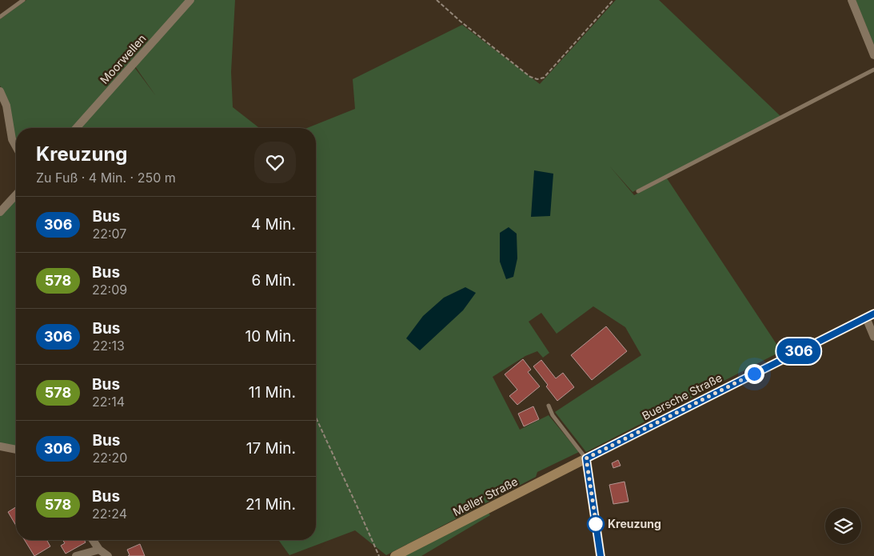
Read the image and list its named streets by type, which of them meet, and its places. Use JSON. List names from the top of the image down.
{
  "streets": {
    "main road": ["Buersche Straße", "Meller Straße"],
    "street": ["Moorwellen"]
  },
  "crossings": [
    ["Buersche Straße", "Meller Straße"]
  ],
  "places": ["Kreuzung"],
  "lines": ["bus line 306"],
  "page": {
    "on_map": "306",
    "heading": ["Kreuzung", "Zu Fuß · 4 Min. · 250 m"],
    "list": [
      {
        "mark": "306",
        "name": "Bus",
        "note": "22:07",
        "value": "4 Min."
      },
      {
        "mark": "578",
        "name": "Bus",
        "note": "22:09",
        "value": "6 Min."
      },
      {
        "mark": "306",
        "name": "Bus",
        "note": "22:13",
        "value": "10 Min."
      },
      {
        "mark": "578",
        "name": "Bus",
        "note": "22:14",
        "value": "11 Min."
      },
      {
        "mark": "306",
        "name": "Bus",
        "note": "22:20",
        "value": "17 Min."
      },
      {
        "mark": "578",
        "name": "Bus",
        "note": "22:24",
        "value": "21 Min."
      }
    ]
  }
}
